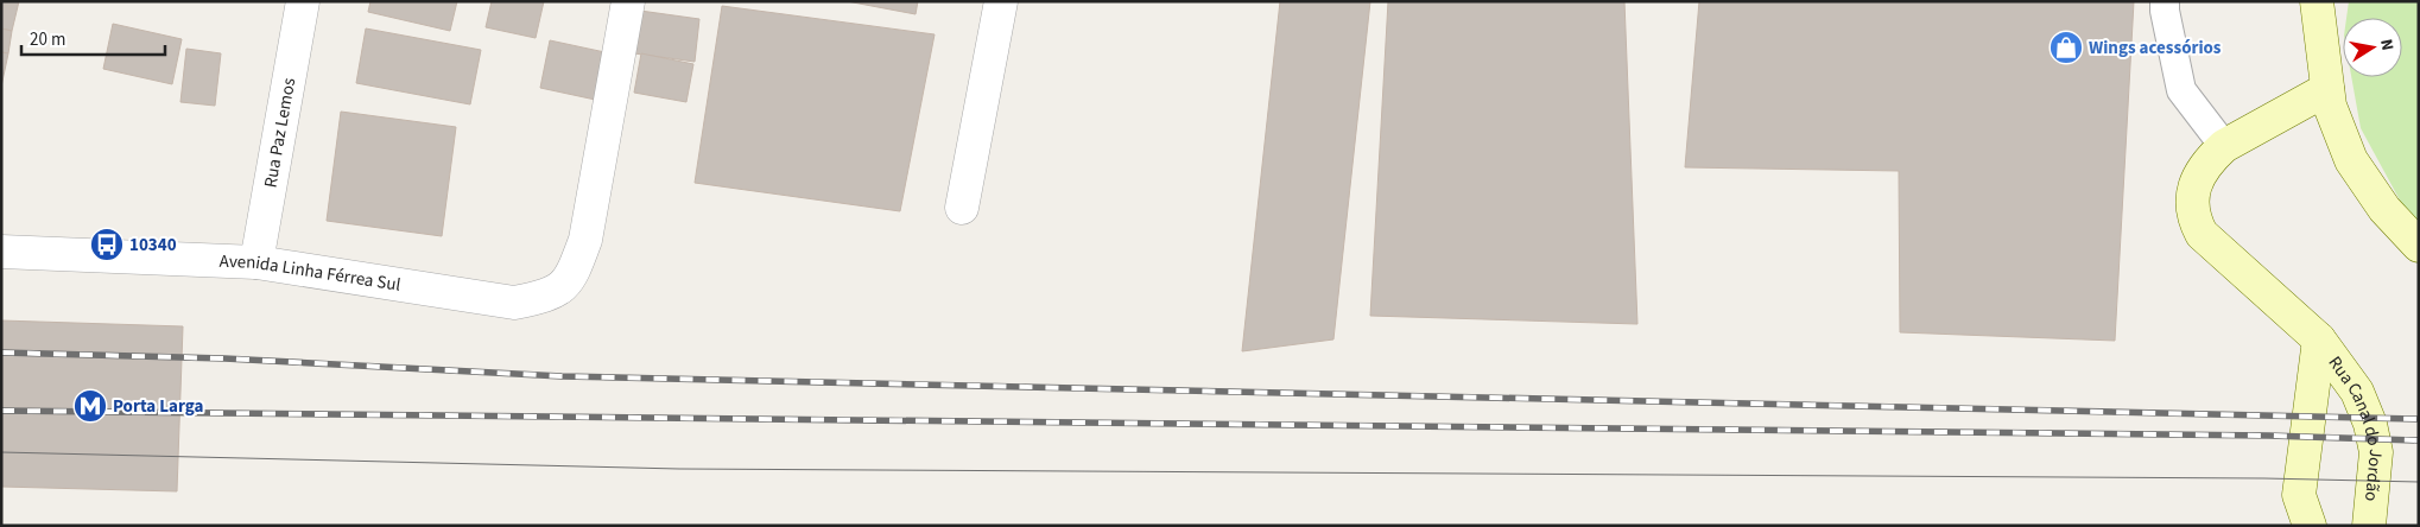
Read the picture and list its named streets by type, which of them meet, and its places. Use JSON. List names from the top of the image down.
{
  "streets": {
    "main road": ["Rua Canal do Jordão"],
    "street": ["Rua Paz Lemos", "Avenida Linha Férrea Sul"]
  },
  "crossings": [
    ["Rua Paz Lemos", "Avenida Linha Férrea Sul"]
  ],
  "places": {
    "shop": ["Wings acessórios"],
    "bus stop": ["10340"],
    "metro station": ["Porta Larga"]
  },
  "scale_bar": "20 m",
  "north": "right"
}
